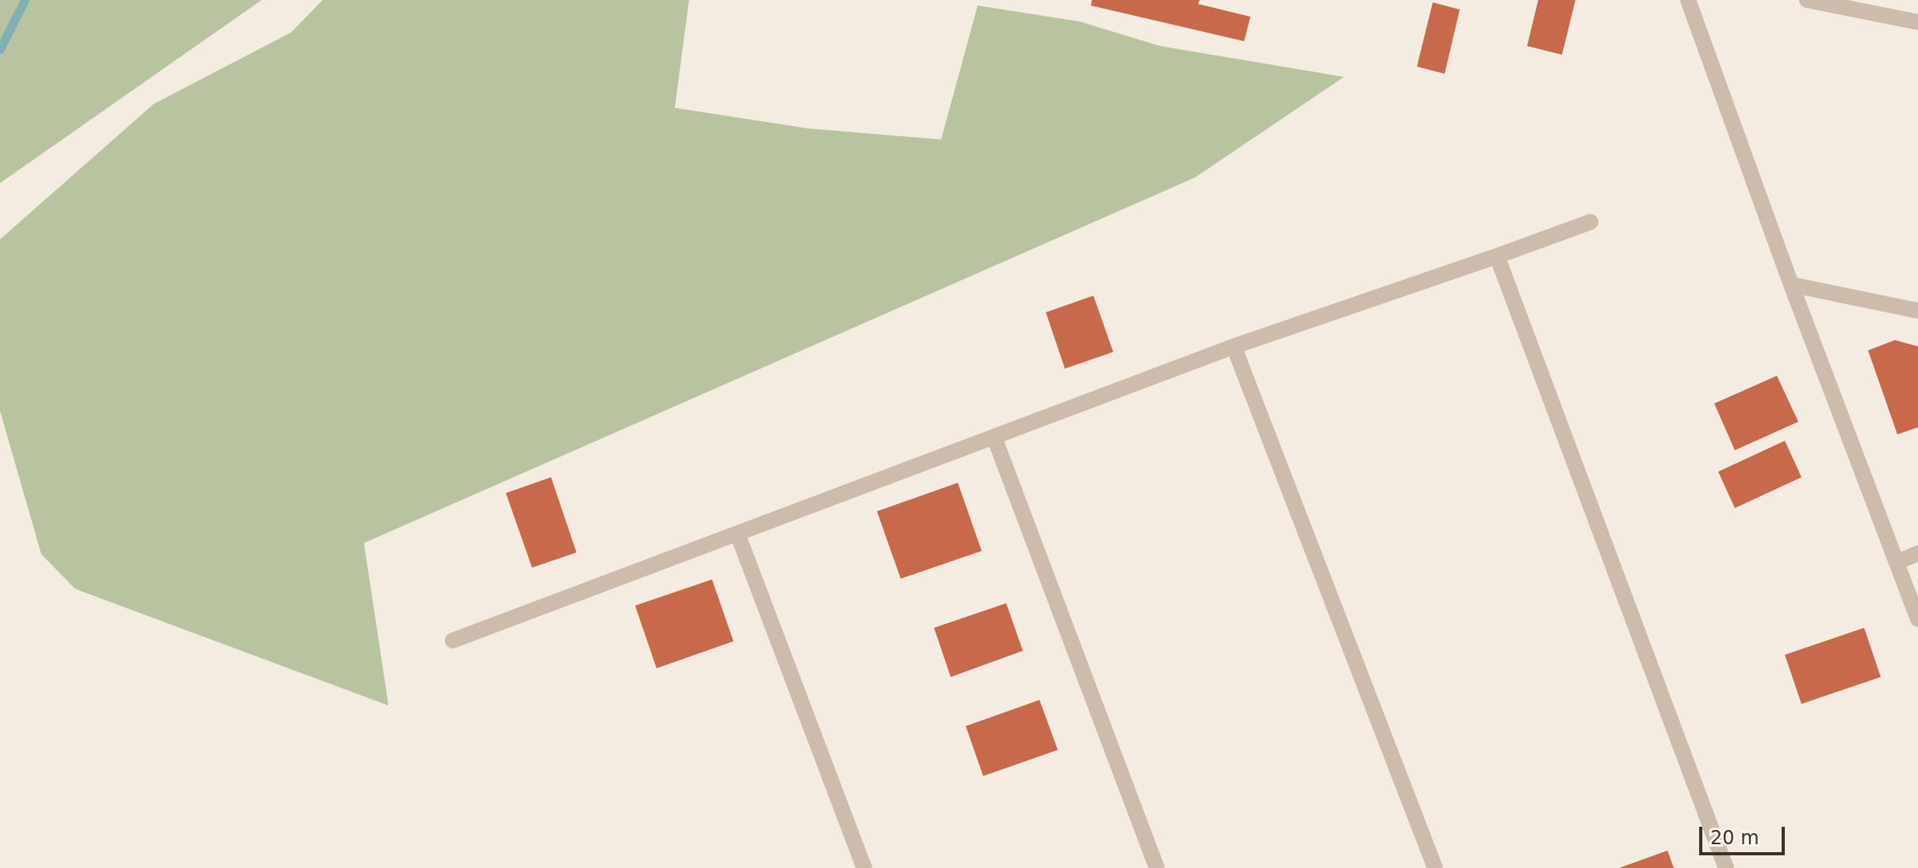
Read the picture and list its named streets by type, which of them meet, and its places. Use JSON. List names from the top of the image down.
{
  "scale_bar": "20 m"
}
